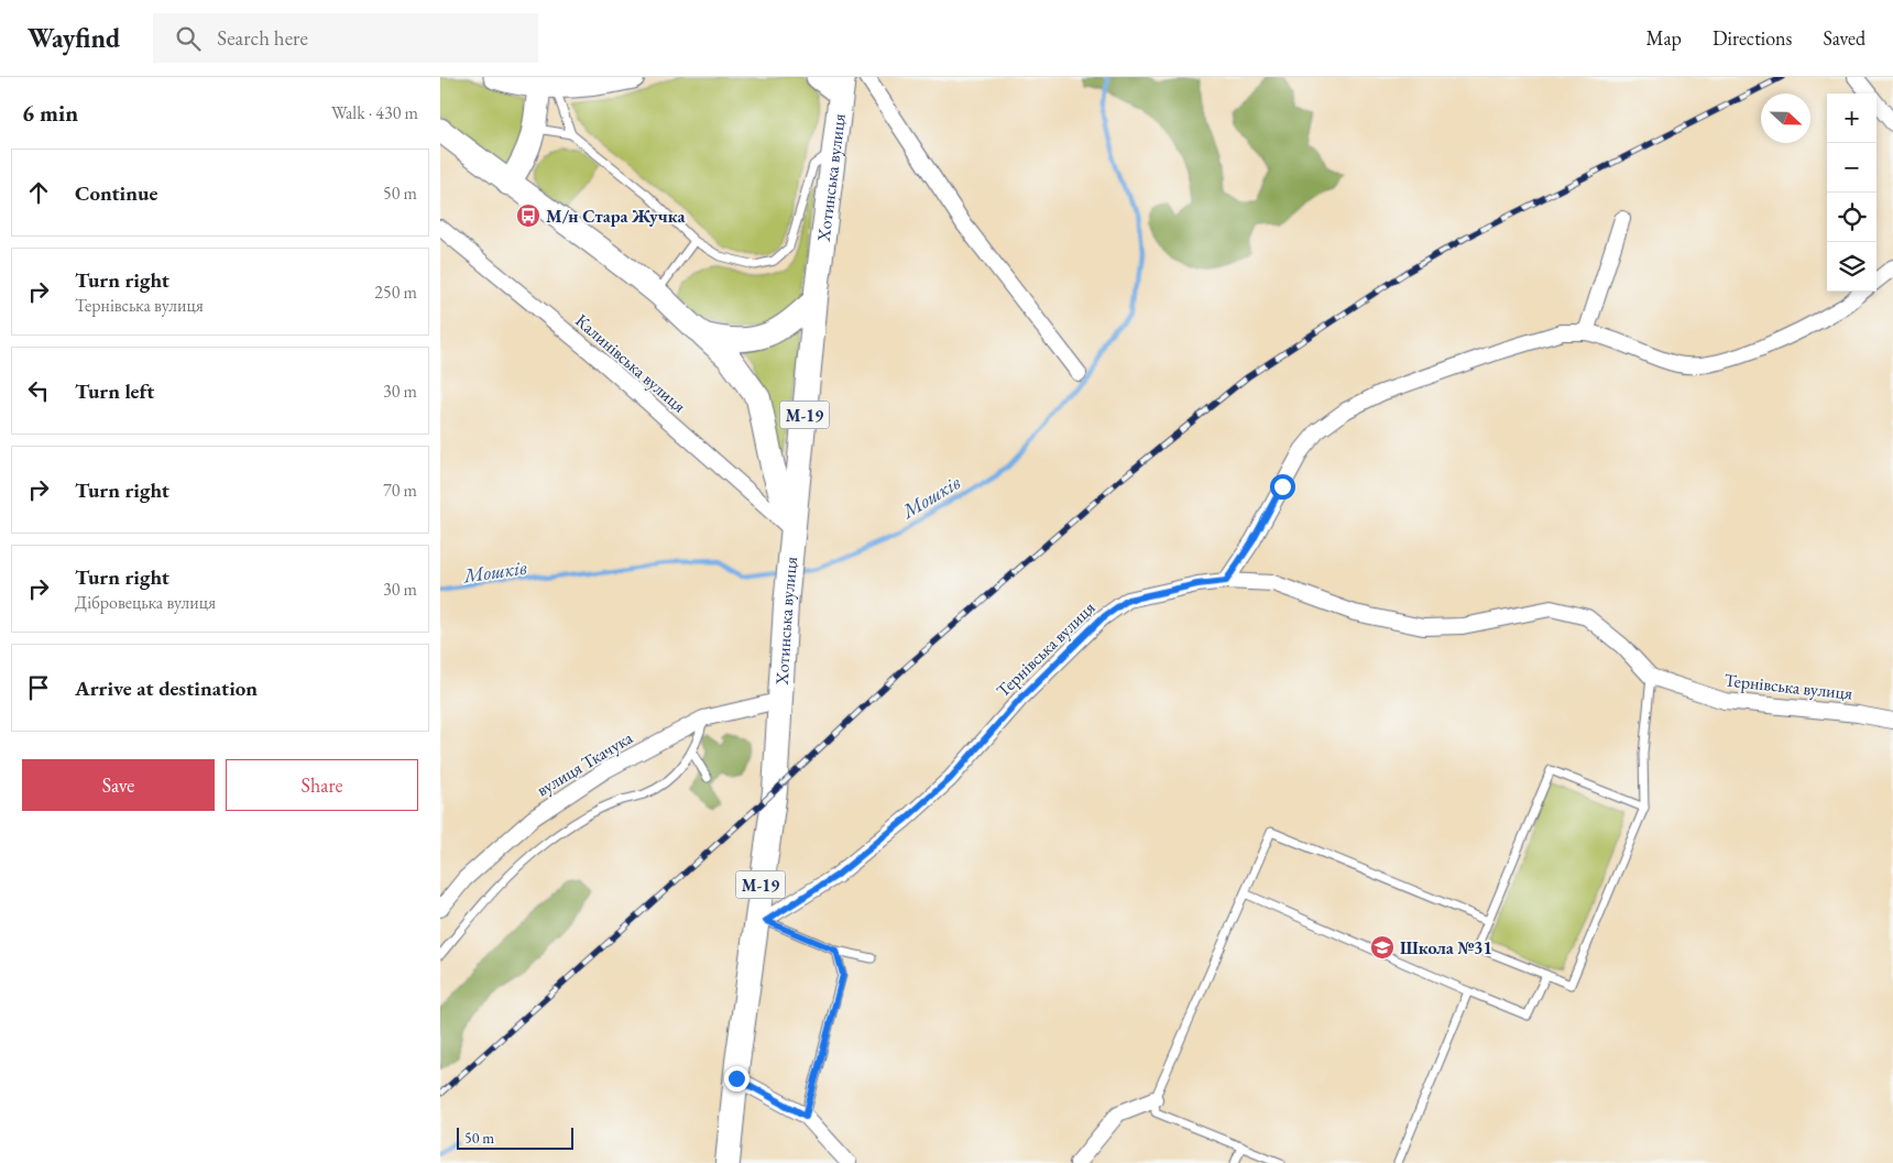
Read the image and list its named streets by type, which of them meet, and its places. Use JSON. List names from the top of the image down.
{
  "streets": {
    "highway": ["Хотинська вулиця", "М-19"],
    "street": ["Калинівська вулиця", "Тернівська вулиця", "вулиця Ткачука"]
  },
  "crossings": [
    ["Хотинська вулиця", "Калинівська вулиця"],
    ["Хотинська вулиця", "Тернівська вулиця"],
    ["Хотинська вулиця", "вулиця Ткачука"]
  ],
  "water": ["Мошків"],
  "places": {
    "bus stop": ["М/н Стара Жучка"],
    "school or university": ["Школа №31"]
  },
  "scale_bar": "50 m",
  "north": "right",
  "page": {
    "header": "Wayfind",
    "search": "Search here",
    "nav": ["Map", "Directions", "Saved"],
    "heading": ["6 min", "Walk · 430 m"],
    "map_buttons": ["+", "−"],
    "list": [
      ["Continue", "50 m"],
      ["Turn right", "Тернівська вулиця", "250 m"],
      ["Turn left", "30 m"],
      ["Turn right", "70 m"],
      ["Turn right", "Дібровецька вулиця", "30 m"],
      "Arrive at destination"
    ],
    "buttons": ["Save", "Share"],
    "scale": "50 m"
  }
}
